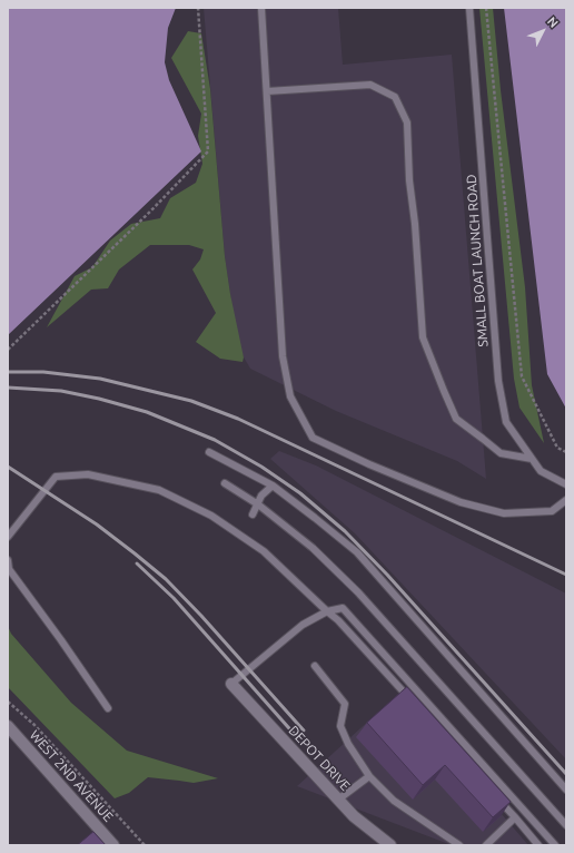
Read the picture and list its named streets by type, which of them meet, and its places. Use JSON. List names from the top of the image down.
{
  "streets": {
    "street": ["DEPOT DRIVE", "WEST 2ND AVENUE"],
    "lane": ["SMALL BOAT LAUNCH ROAD"]
  },
  "north": "top right"
}
